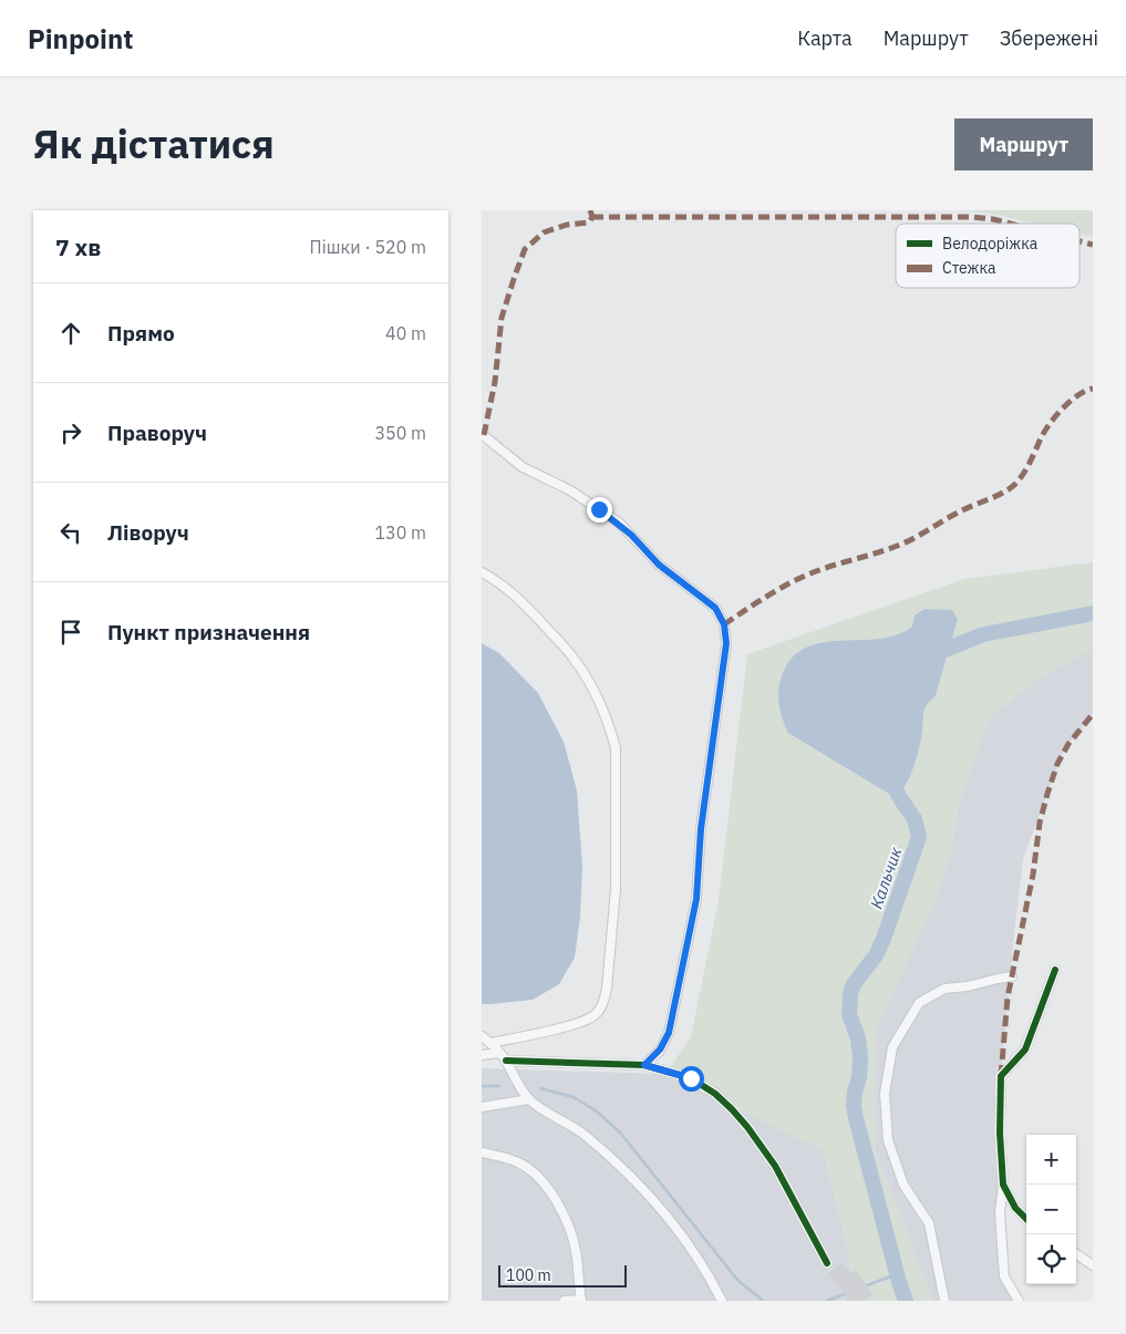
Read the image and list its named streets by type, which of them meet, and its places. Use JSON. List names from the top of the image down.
{
  "water": ["Кальчик"],
  "legend": ["Велодоріжка", "Стежка"],
  "scale_bar": "100 m",
  "page": {
    "header": "Pinpoint",
    "nav": ["Карта", "Маршрут", "Збережені"],
    "title": "Як дістатися",
    "buttons": "Маршрут",
    "heading": ["7 хв", "Пішки · 520 m"],
    "list": [
      ["Прямо", "40 m"],
      ["Праворуч", "350 m"],
      ["Ліворуч", "130 m"],
      "Пункт призначення"
    ],
    "map_buttons": ["+", "−"],
    "scale": "100 m"
  }
}
